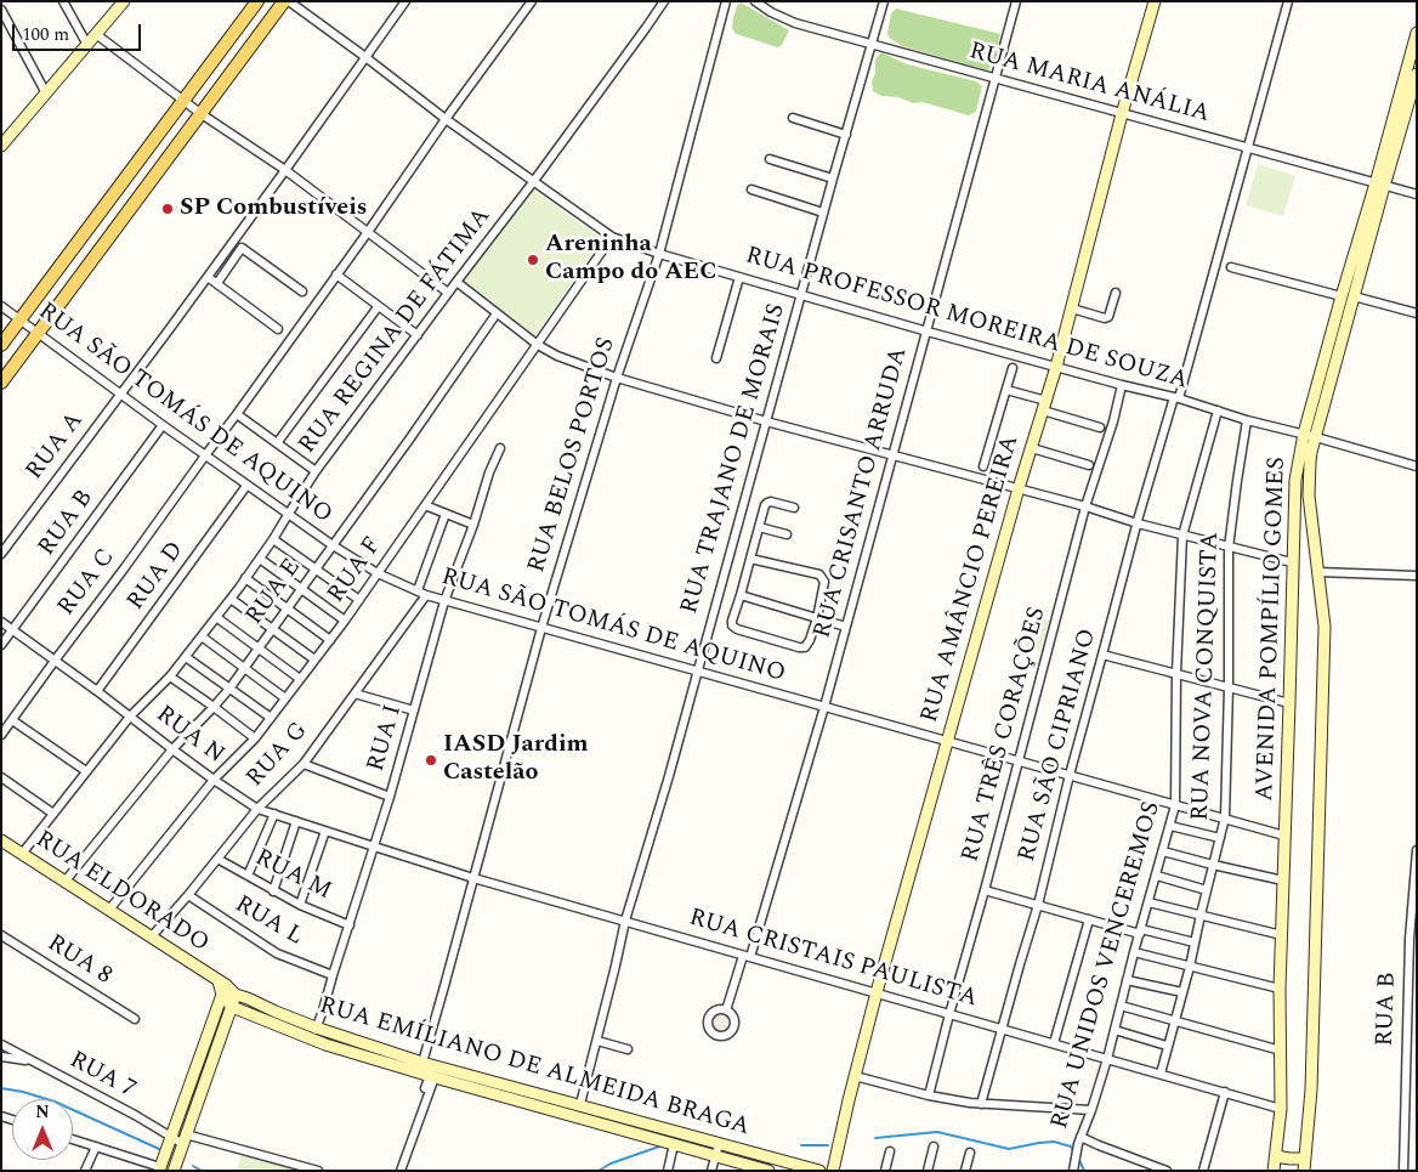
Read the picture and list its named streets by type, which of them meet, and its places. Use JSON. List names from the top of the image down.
{
  "streets": {
    "street": [
      "RUA MARIA ANÁLIA",
      "RUA PROFESSOR MOREIRA DE SOUZA",
      "RUA REGINA DE FÁTIMA",
      "RUA SÃO TOMÁS DE AQUINO",
      "RUA A",
      "RUA BELOS PORTOS",
      "RUA TRAJANO DE MORAIS",
      "RUA CRISANTO ARRUDA",
      "RUA B",
      "RUA F",
      "RUA D",
      "RUA AMÂNCIO PEREIRA",
      "RUA C",
      "RUA E",
      "AVENIDA POMPÍLIO GOMES",
      "RUA NOVA CONQUISTA",
      "RUA TRÊS CORAÇÕES",
      "RUA N",
      "RUA I",
      "RUA SÃO CIPRIANO",
      "RUA G",
      "RUA M",
      "RUA ELDORADO",
      "RUA L",
      "RUA CRISTAIS PAULISTA",
      "RUA 8",
      "RUA UNIDOS VENCEREMOS",
      "RUA EMÍLIANO DE ALMEIDA BRAGA",
      "RUA 7"
    ]
  },
  "crossings": [
    ["RUA MARIA ANÁLIA", "RUA TRAJANO DE MORAIS"],
    ["RUA MARIA ANÁLIA", "RUA CRISANTO ARRUDA"],
    ["RUA MARIA ANÁLIA", "RUA AMÂNCIO PEREIRA"],
    ["RUA MARIA ANÁLIA", "AVENIDA POMPÍLIO GOMES"],
    ["RUA MARIA ANÁLIA", "RUA SÃO CIPRIANO"],
    ["RUA PROFESSOR MOREIRA DE SOUZA", "RUA REGINA DE FÁTIMA"],
    ["RUA PROFESSOR MOREIRA DE SOUZA", "RUA A"],
    ["RUA PROFESSOR MOREIRA DE SOUZA", "RUA BELOS PORTOS"],
    ["RUA PROFESSOR MOREIRA DE SOUZA", "RUA TRAJANO DE MORAIS"],
    ["RUA PROFESSOR MOREIRA DE SOUZA", "RUA CRISANTO ARRUDA"],
    ["RUA PROFESSOR MOREIRA DE SOUZA", "RUA F"],
    ["RUA PROFESSOR MOREIRA DE SOUZA", "RUA AMÂNCIO PEREIRA"],
    ["RUA PROFESSOR MOREIRA DE SOUZA", "RUA C"],
    ["RUA PROFESSOR MOREIRA DE SOUZA", "AVENIDA POMPÍLIO GOMES"],
    ["RUA PROFESSOR MOREIRA DE SOUZA", "RUA NOVA CONQUISTA"],
    ["RUA PROFESSOR MOREIRA DE SOUZA", "RUA TRÊS CORAÇÕES"],
    ["RUA PROFESSOR MOREIRA DE SOUZA", "RUA SÃO CIPRIANO"],
    ["RUA PROFESSOR MOREIRA DE SOUZA", "RUA UNIDOS VENCEREMOS"],
    ["RUA REGINA DE FÁTIMA", "RUA SÃO TOMÁS DE AQUINO"],
    ["RUA REGINA DE FÁTIMA", "RUA N"],
    ["RUA REGINA DE FÁTIMA", "RUA ELDORADO"],
    ["RUA SÃO TOMÁS DE AQUINO", "RUA A"],
    ["RUA SÃO TOMÁS DE AQUINO", "RUA BELOS PORTOS"],
    ["RUA SÃO TOMÁS DE AQUINO", "RUA TRAJANO DE MORAIS"],
    ["RUA SÃO TOMÁS DE AQUINO", "RUA CRISANTO ARRUDA"],
    ["RUA SÃO TOMÁS DE AQUINO", "RUA B"],
    ["RUA SÃO TOMÁS DE AQUINO", "RUA F"],
    ["RUA SÃO TOMÁS DE AQUINO", "RUA D"],
    ["RUA SÃO TOMÁS DE AQUINO", "RUA AMÂNCIO PEREIRA"],
    ["RUA SÃO TOMÁS DE AQUINO", "RUA C"],
    ["RUA SÃO TOMÁS DE AQUINO", "RUA E"],
    ["RUA SÃO TOMÁS DE AQUINO", "AVENIDA POMPÍLIO GOMES"],
    ["RUA SÃO TOMÁS DE AQUINO", "RUA NOVA CONQUISTA"],
    ["RUA SÃO TOMÁS DE AQUINO", "RUA TRÊS CORAÇÕES"],
    ["RUA SÃO TOMÁS DE AQUINO", "RUA I"],
    ["RUA SÃO TOMÁS DE AQUINO", "RUA SÃO CIPRIANO"],
    ["RUA SÃO TOMÁS DE AQUINO", "RUA G"],
    ["RUA SÃO TOMÁS DE AQUINO", "RUA UNIDOS VENCEREMOS"],
    ["RUA BELOS PORTOS", "RUA CRISTAIS PAULISTA"],
    ["RUA BELOS PORTOS", "RUA EMÍLIANO DE ALMEIDA BRAGA"],
    ["RUA TRAJANO DE MORAIS", "RUA CRISTAIS PAULISTA"],
    ["RUA TRAJANO DE MORAIS", "RUA EMÍLIANO DE ALMEIDA BRAGA"],
    ["RUA CRISANTO ARRUDA", "RUA CRISTAIS PAULISTA"],
    ["RUA B", "RUA N"],
    ["RUA F", "RUA N"],
    ["RUA F", "RUA ELDORADO"],
    ["RUA D", "RUA N"],
    ["RUA AMÂNCIO PEREIRA", "RUA CRISTAIS PAULISTA"],
    ["RUA C", "RUA N"],
    ["RUA E", "RUA N"],
    ["RUA E", "RUA ELDORADO"],
    ["AVENIDA POMPÍLIO GOMES", "RUA CRISTAIS PAULISTA"],
    ["RUA NOVA CONQUISTA", "RUA CRISTAIS PAULISTA"],
    ["RUA TRÊS CORAÇÕES", "RUA CRISTAIS PAULISTA"],
    ["RUA N", "RUA I"],
    ["RUA N", "RUA G"],
    ["RUA N", "RUA CRISTAIS PAULISTA"],
    ["RUA I", "RUA M"],
    ["RUA I", "RUA L"],
    ["RUA I", "RUA CRISTAIS PAULISTA"],
    ["RUA I", "RUA EMÍLIANO DE ALMEIDA BRAGA"],
    ["RUA SÃO CIPRIANO", "RUA CRISTAIS PAULISTA"],
    ["RUA G", "RUA M"],
    ["RUA G", "RUA ELDORADO"],
    ["RUA G", "RUA L"],
    ["RUA ELDORADO", "RUA EMÍLIANO DE ALMEIDA BRAGA"],
    ["RUA CRISTAIS PAULISTA", "RUA UNIDOS VENCEREMOS"]
  ],
  "places": ["SP Combustíveis", "Areninha Campo do AEC", "IASD Jardim Castelão"],
  "scale_bar": "100 m",
  "north": "top"
}
